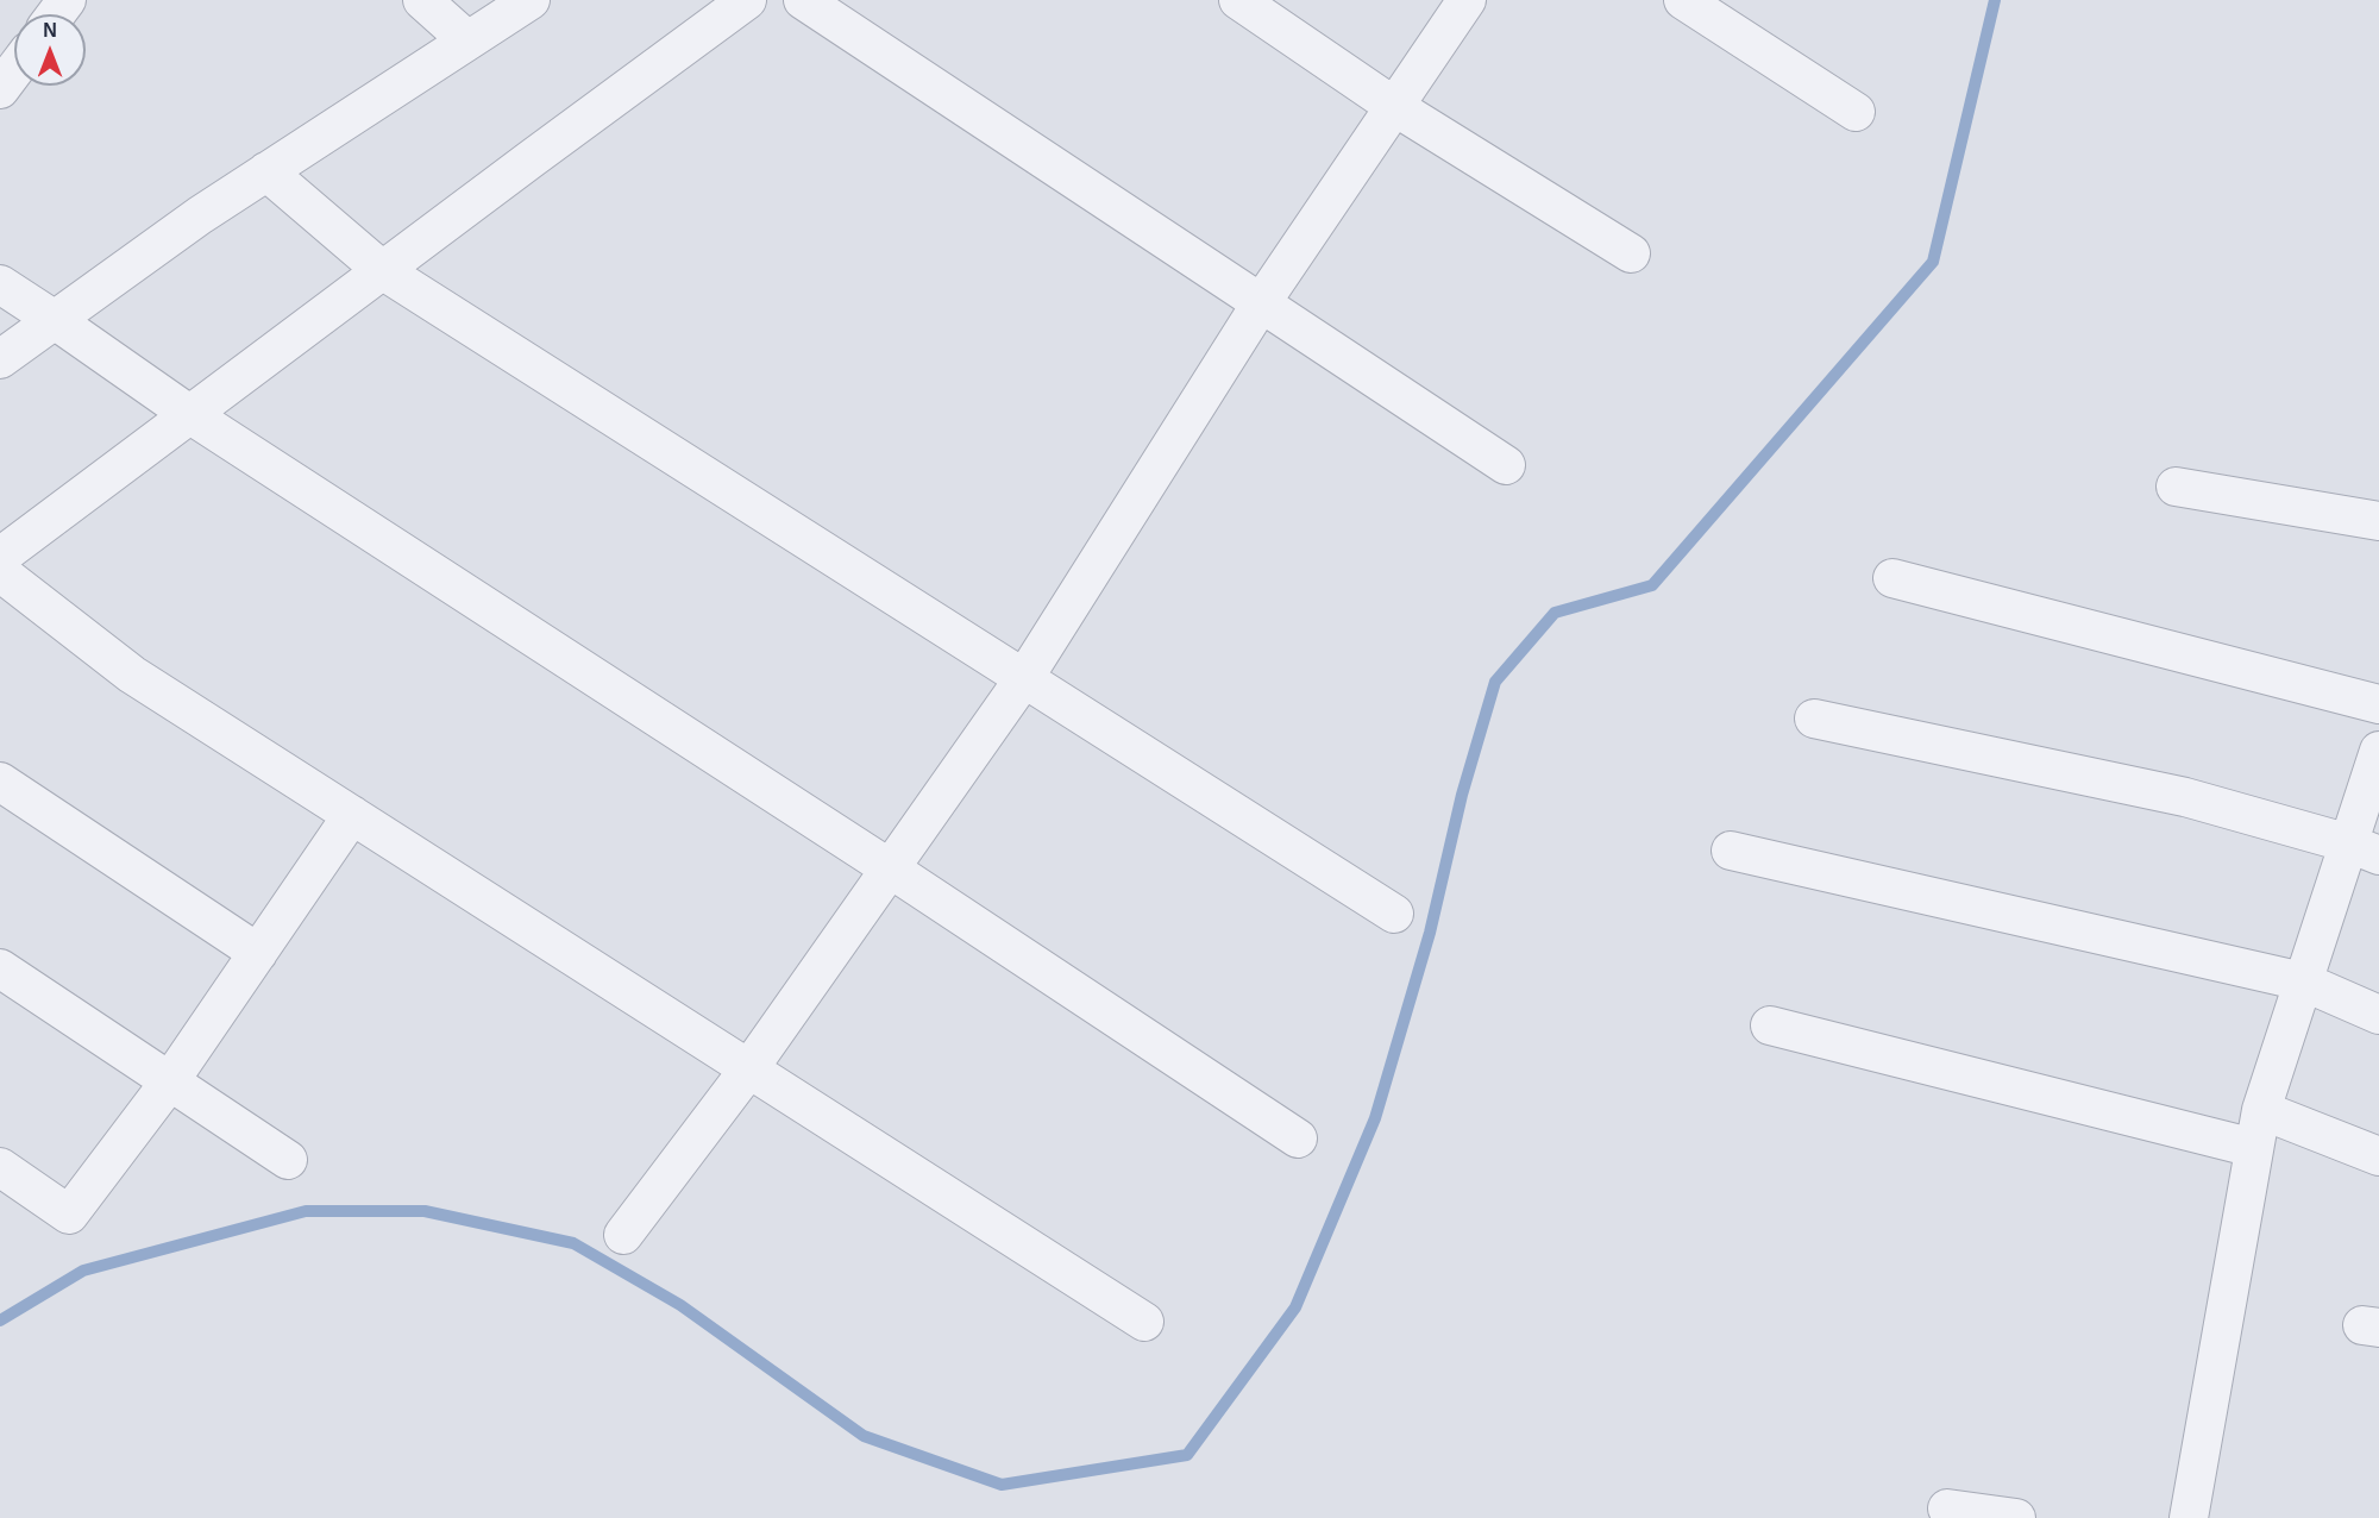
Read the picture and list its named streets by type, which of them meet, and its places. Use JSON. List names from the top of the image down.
{
  "north": "top"
}
